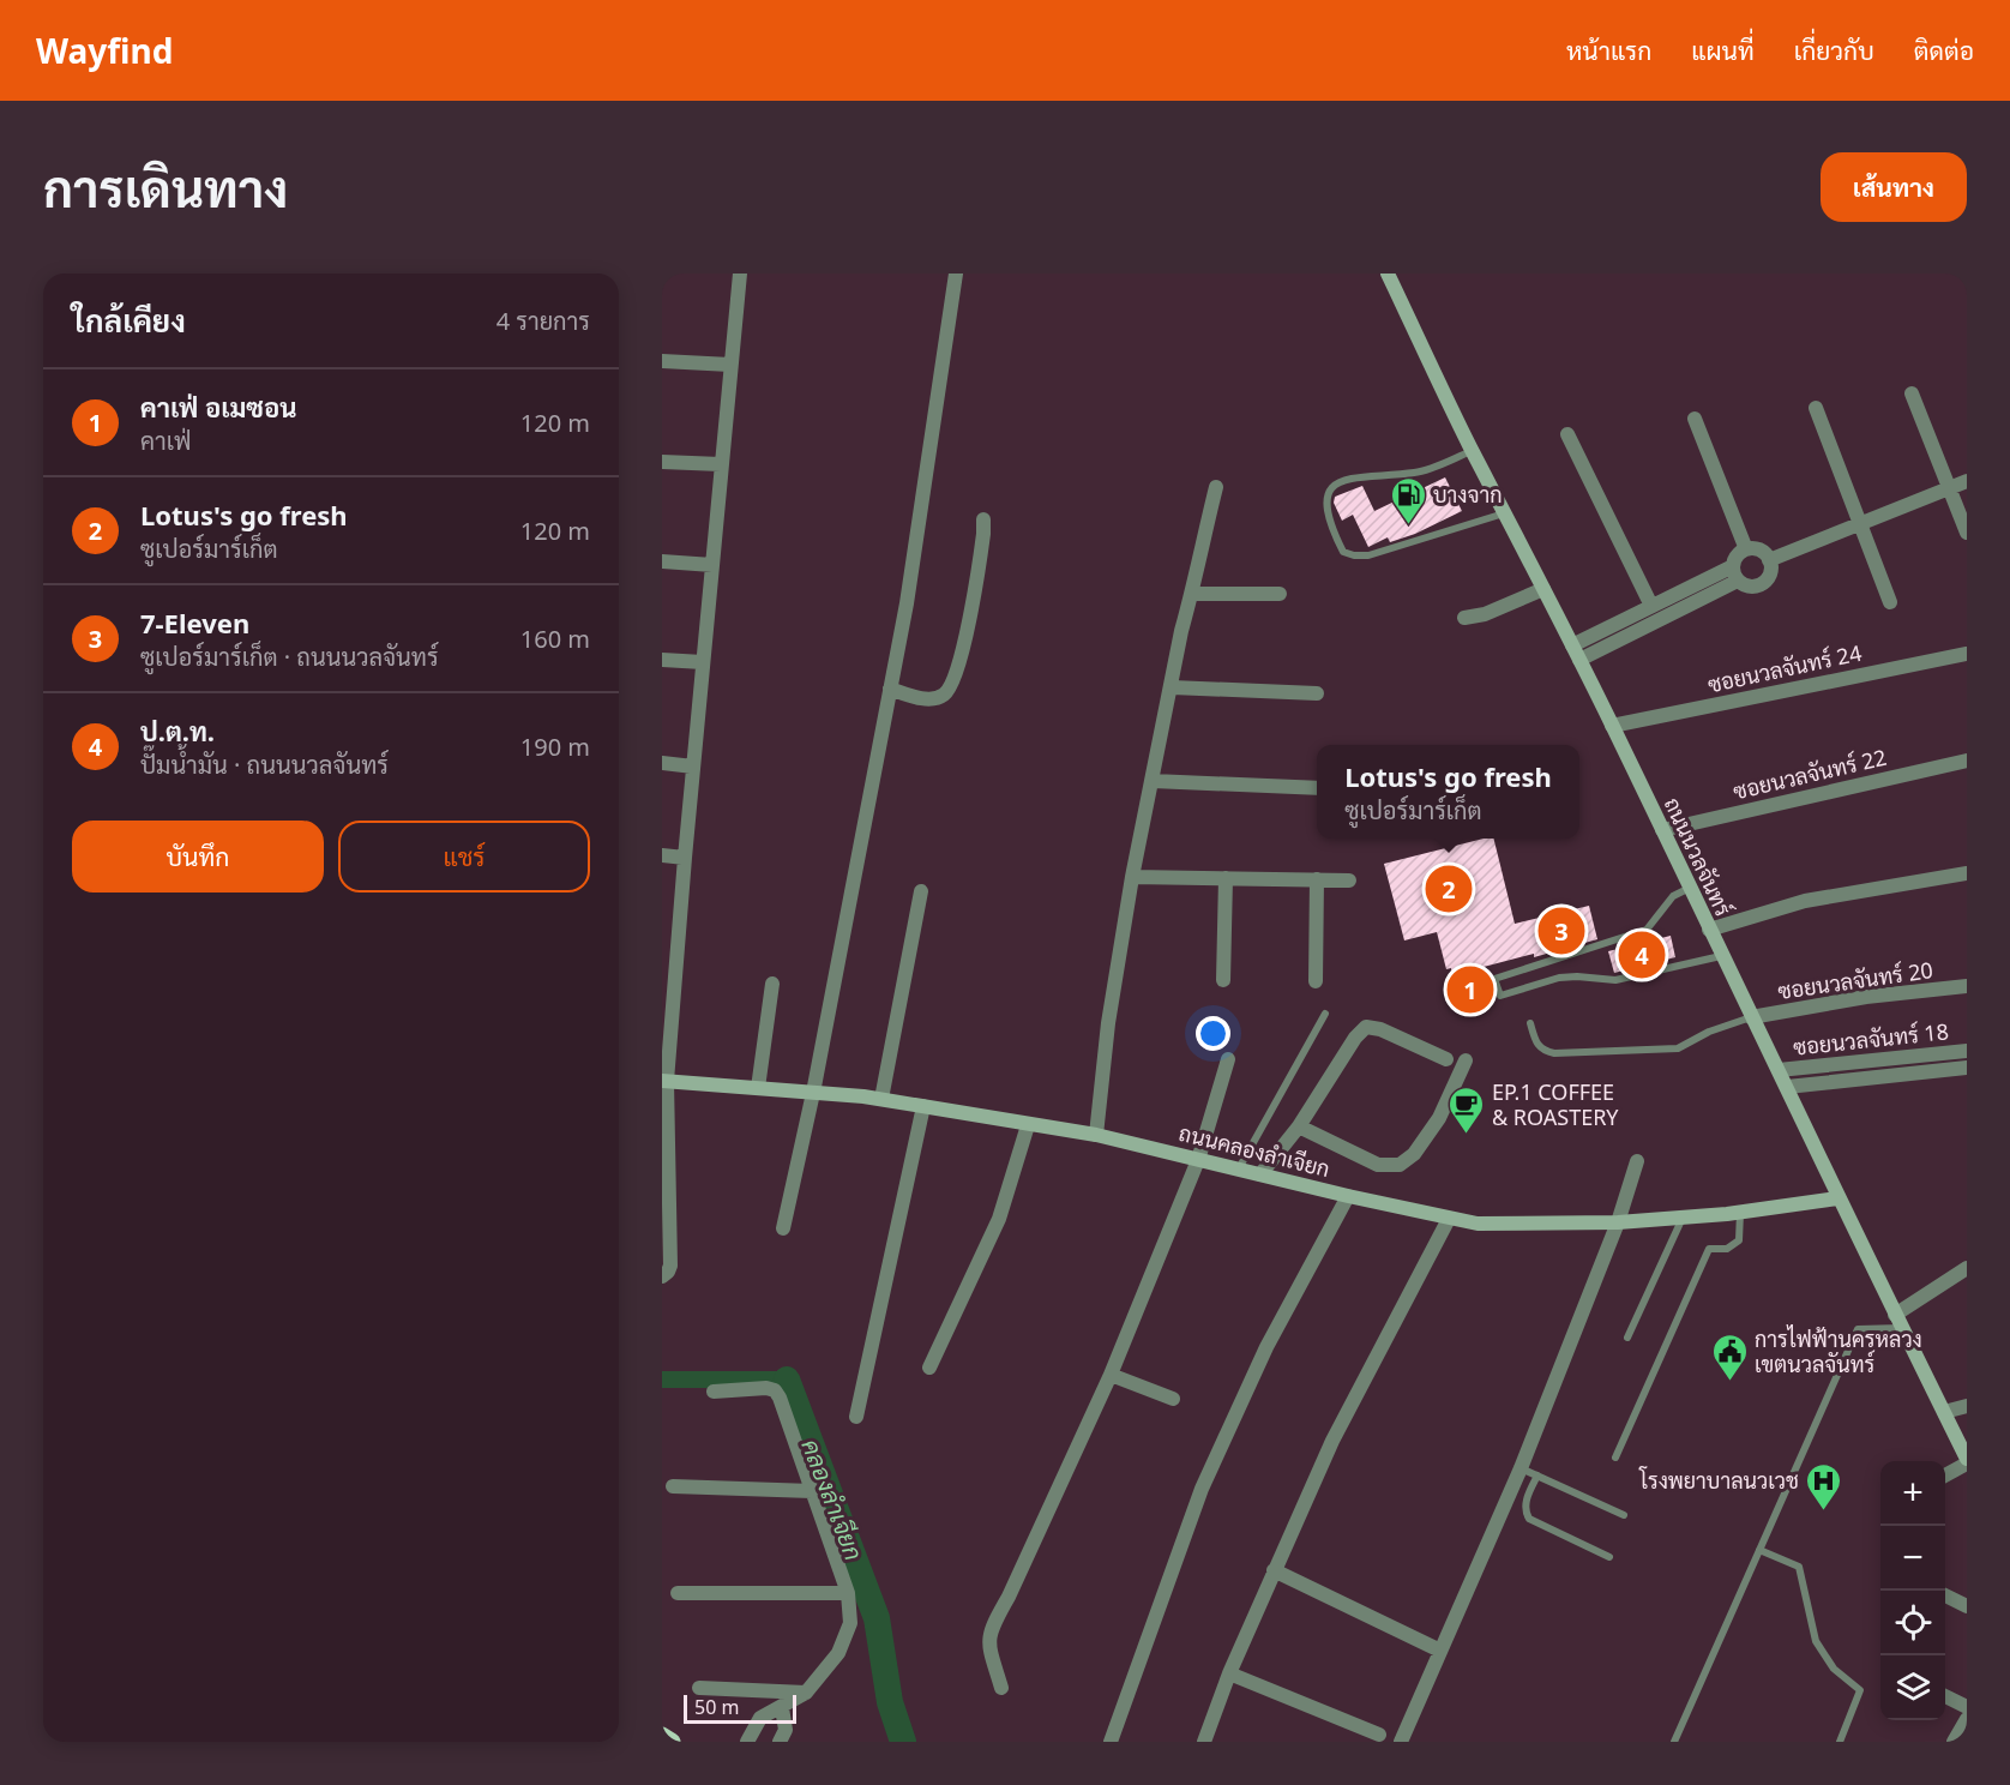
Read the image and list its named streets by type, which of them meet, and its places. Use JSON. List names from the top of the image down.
{
  "streets": {
    "main road": ["ถนนนวลจันทร์", "ถนนคลองลำเจียก"],
    "street": [
      "ซอยนวลจันทร์ 24",
      "ซอยนวลจันทร์ 22",
      "ซอยนวลจันทร์ 20",
      "ซอยนวลจันทร์ 18"
    ]
  },
  "crossings": [
    ["ซอยนวลจันทร์ 24", "ถนนนวลจันทร์"],
    ["ซอยนวลจันทร์ 22", "ถนนนวลจันทร์"],
    ["ถนนนวลจันทร์", "ซอยนวลจันทร์ 20"],
    ["ถนนนวลจันทร์", "ซอยนวลจันทร์ 18"],
    ["ถนนนวลจันทร์", "ถนนคลองลำเจียก"]
  ],
  "water": ["คลองลำเจียก"],
  "places": {
    "fuel station": ["บางจาก"],
    "cafe": ["EP.1 COFFEE & ROASTERY"],
    "public building": ["การไฟฟ้านครหลวง เขตนวลจันทร์"],
    "hospital": ["โรงพยาบาลนวเวช"]
  },
  "scale_bar": "50 m",
  "page": {
    "header": "Wayfind",
    "nav": [
      "หน้าแรก",
      "แผนที่",
      "เกี่ยวกับ",
      "ติดต่อ"
    ],
    "buttons": [
      "เส้นทาง",
      ["บันทึก", "แชร์"]
    ],
    "title": "การเดินทาง",
    "heading": ["ใกล้เคียง", "4 รายการ"],
    "list": [
      {
        "mark": "1",
        "name": "คาเฟ่ อเมซอน",
        "note": "คาเฟ่",
        "value": "120 m"
      },
      {
        "mark": "2",
        "name": "Lotus's go fresh",
        "note": "ซูเปอร์มาร์เก็ต",
        "value": "120 m"
      },
      {
        "mark": "3",
        "name": "7-Eleven",
        "note": "ซูเปอร์มาร์เก็ต · ถนนนวลจันทร์",
        "value": "160 m"
      },
      {
        "mark": "4",
        "name": "ป.ต.ท.",
        "note": "ปั๊มน้ำมัน · ถนนนวลจันทร์",
        "value": "190 m"
      }
    ],
    "popup": ["Lotus's go fresh", "ซูเปอร์มาร์เก็ต"],
    "pins": [
      "2",
      "3",
      "4",
      "1"
    ],
    "map_buttons": ["+", "−"],
    "scale": "50 m"
  }
}
